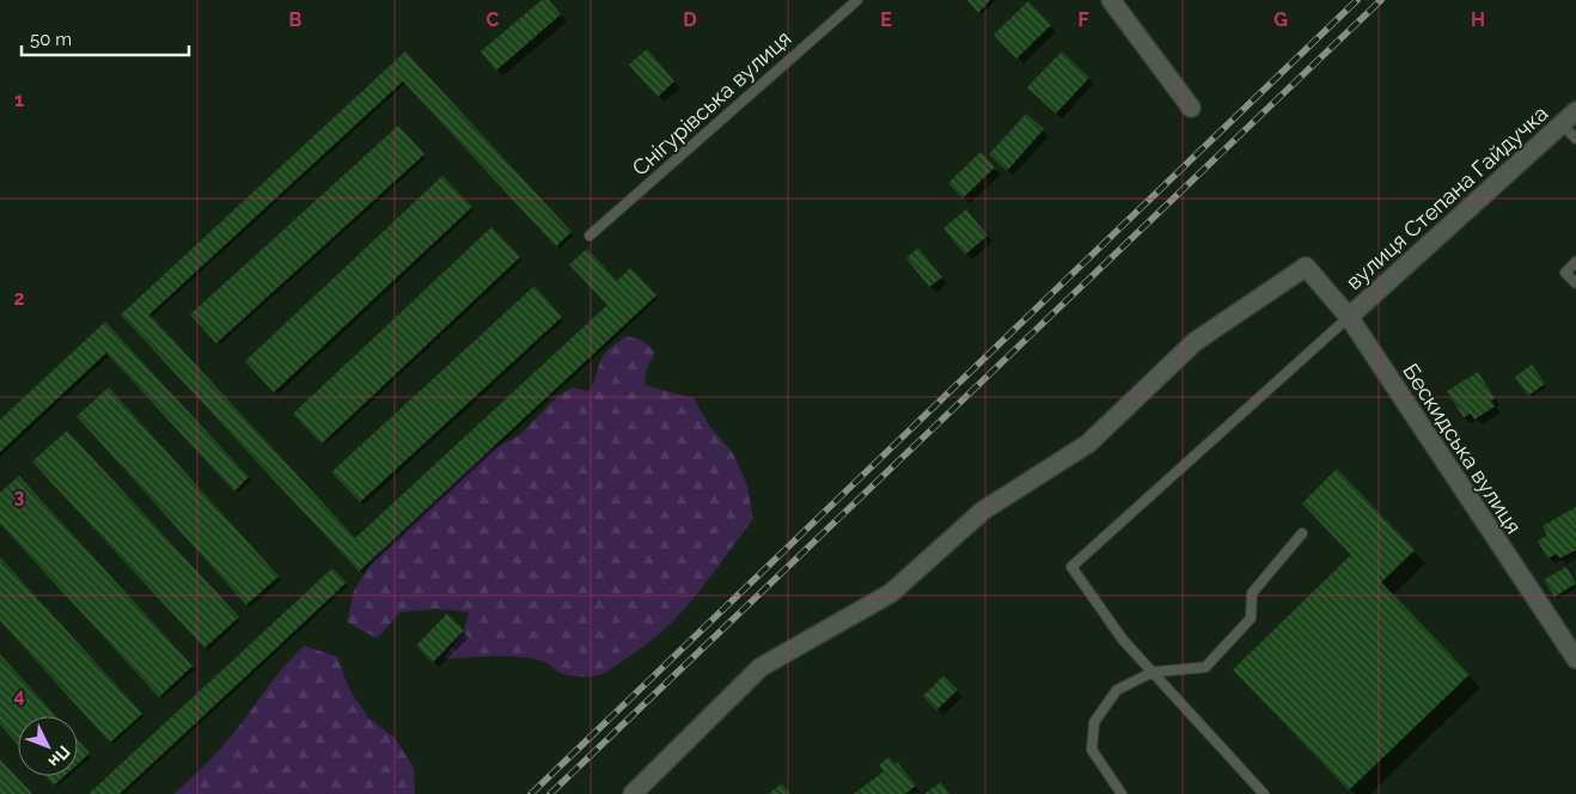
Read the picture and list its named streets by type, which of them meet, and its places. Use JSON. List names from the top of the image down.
{
  "streets": {
    "street": ["вулиця Степана Гайдучка", "Бескидська вулиця"],
    "lane": ["Снігурівська вулиця"]
  },
  "crossings": [
    ["вулиця Степана Гайдучка", "Бескидська вулиця"]
  ],
  "scale_bar": "50 m",
  "north": "bottom right",
  "grid": {
    "columns": [
      "B",
      "C",
      "D",
      "E",
      "F",
      "G",
      "H"
    ],
    "rows": [
      "1",
      "2",
      "3",
      "4"
    ]
  }
}
